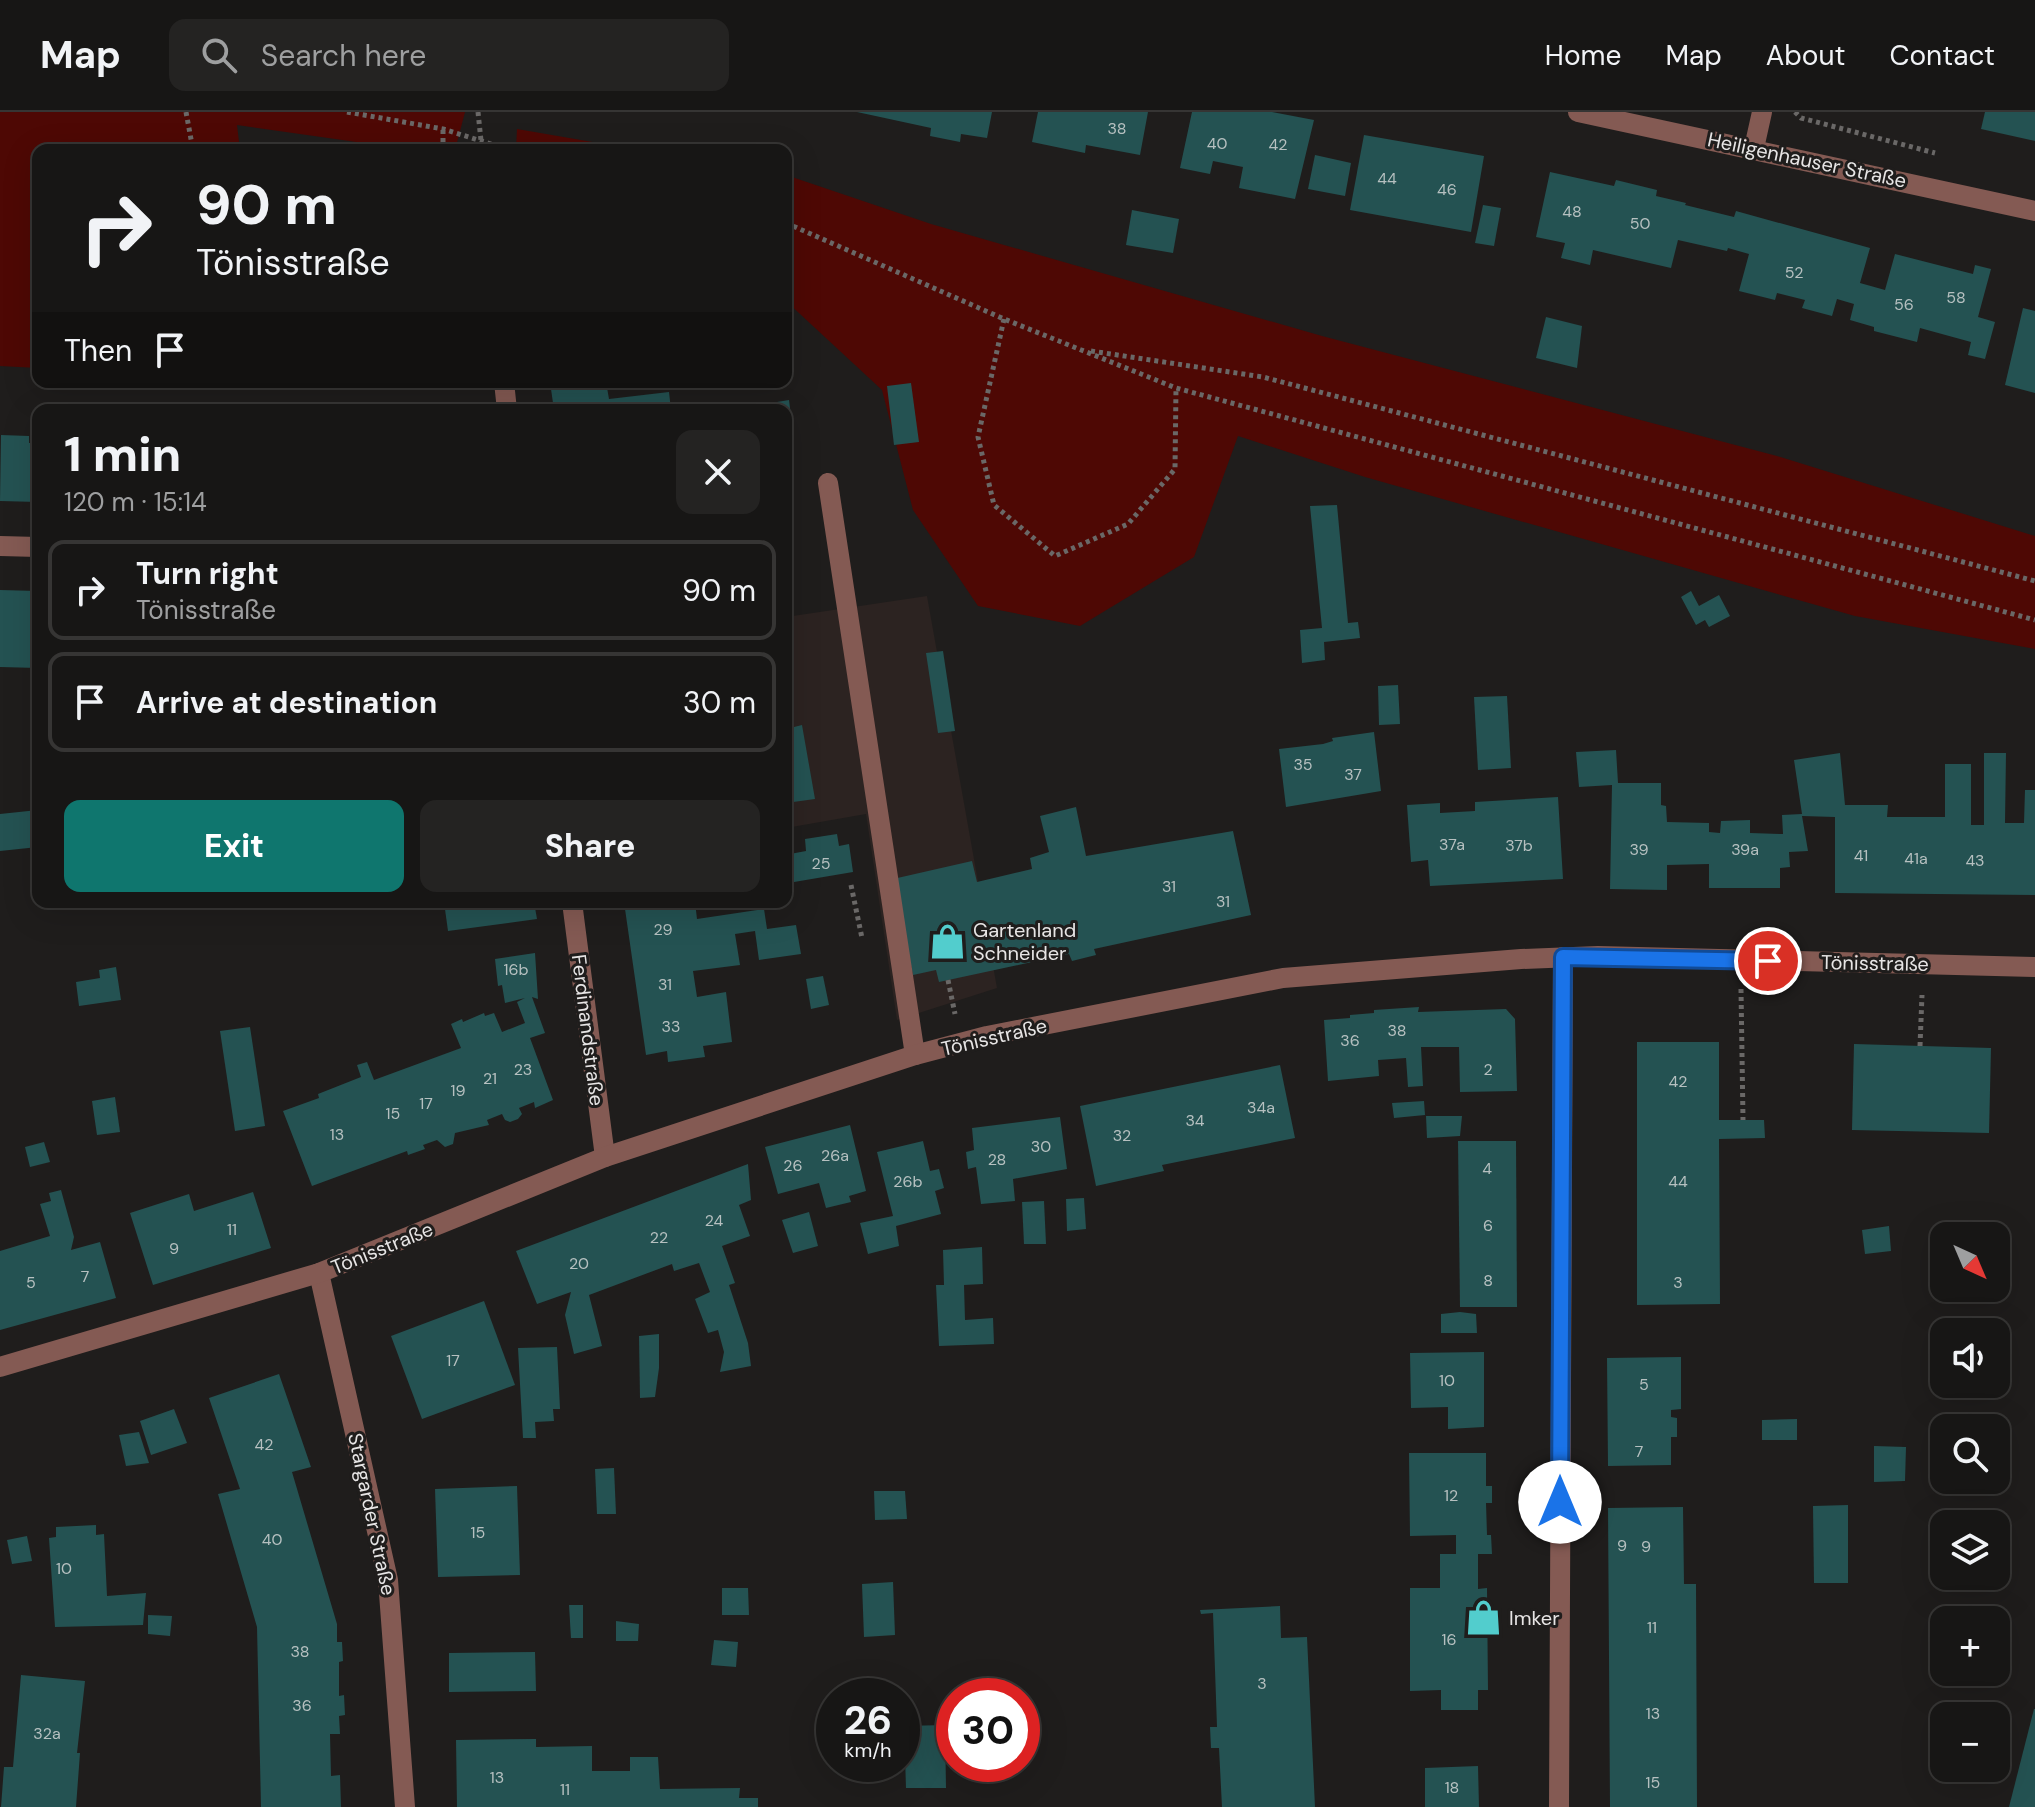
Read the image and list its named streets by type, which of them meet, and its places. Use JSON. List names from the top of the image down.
{
  "streets": {
    "street": [
      "Heiligenhauser Straße",
      "Tönisstraße",
      "Ferdinandstraße",
      "Stargarder Straße"
    ]
  },
  "crossings": [
    ["Tönisstraße", "Ferdinandstraße"],
    ["Tönisstraße", "Stargarder Straße"]
  ],
  "places": {
    "shop": ["Gartenland Schneider", "Imker"]
  },
  "house_numbers": [
    "38",
    "40",
    "42",
    "44",
    "46",
    "48",
    "50",
    "52",
    "58",
    "56",
    "35",
    "37",
    "37a",
    "37b",
    "39",
    "39a",
    "41",
    "41a",
    "43",
    "25",
    "31",
    "31",
    "29",
    "16b",
    "31",
    "33",
    "38",
    "36",
    "23",
    "2",
    "21",
    "42",
    "19",
    "17",
    "34a",
    "15",
    "34",
    "13",
    "32",
    "30",
    "26a",
    "28",
    "26",
    "4",
    "26b",
    "44",
    "24",
    "6",
    "11",
    "22",
    "9",
    "20",
    "7",
    "8",
    "5",
    "3",
    "17",
    "10",
    "5",
    "42",
    "7",
    "12",
    "15",
    "40",
    "9",
    "9",
    "10",
    "11",
    "16",
    "38",
    "3",
    "36",
    "13",
    "32a",
    "13",
    "15",
    "18",
    "11"
  ],
  "north": "bottom right",
  "page": {
    "header": "Map",
    "search": "Search here",
    "nav": [
      "Home",
      "Map",
      "About",
      "Contact"
    ],
    "turn": ["90 m", "Tönisstraße"],
    "then": "Then",
    "heading": ["1 min", "120 m · 15:14"],
    "list": [
      {
        "name": "Turn right",
        "note": "Tönisstraße",
        "value": "90 m"
      },
      {
        "name": "Arrive at destination",
        "value": "30 m"
      }
    ],
    "buttons": ["Exit", "Share"],
    "map_buttons": ["+", "−"],
    "speed": "26 km/h",
    "limit": "30"
  }
}
